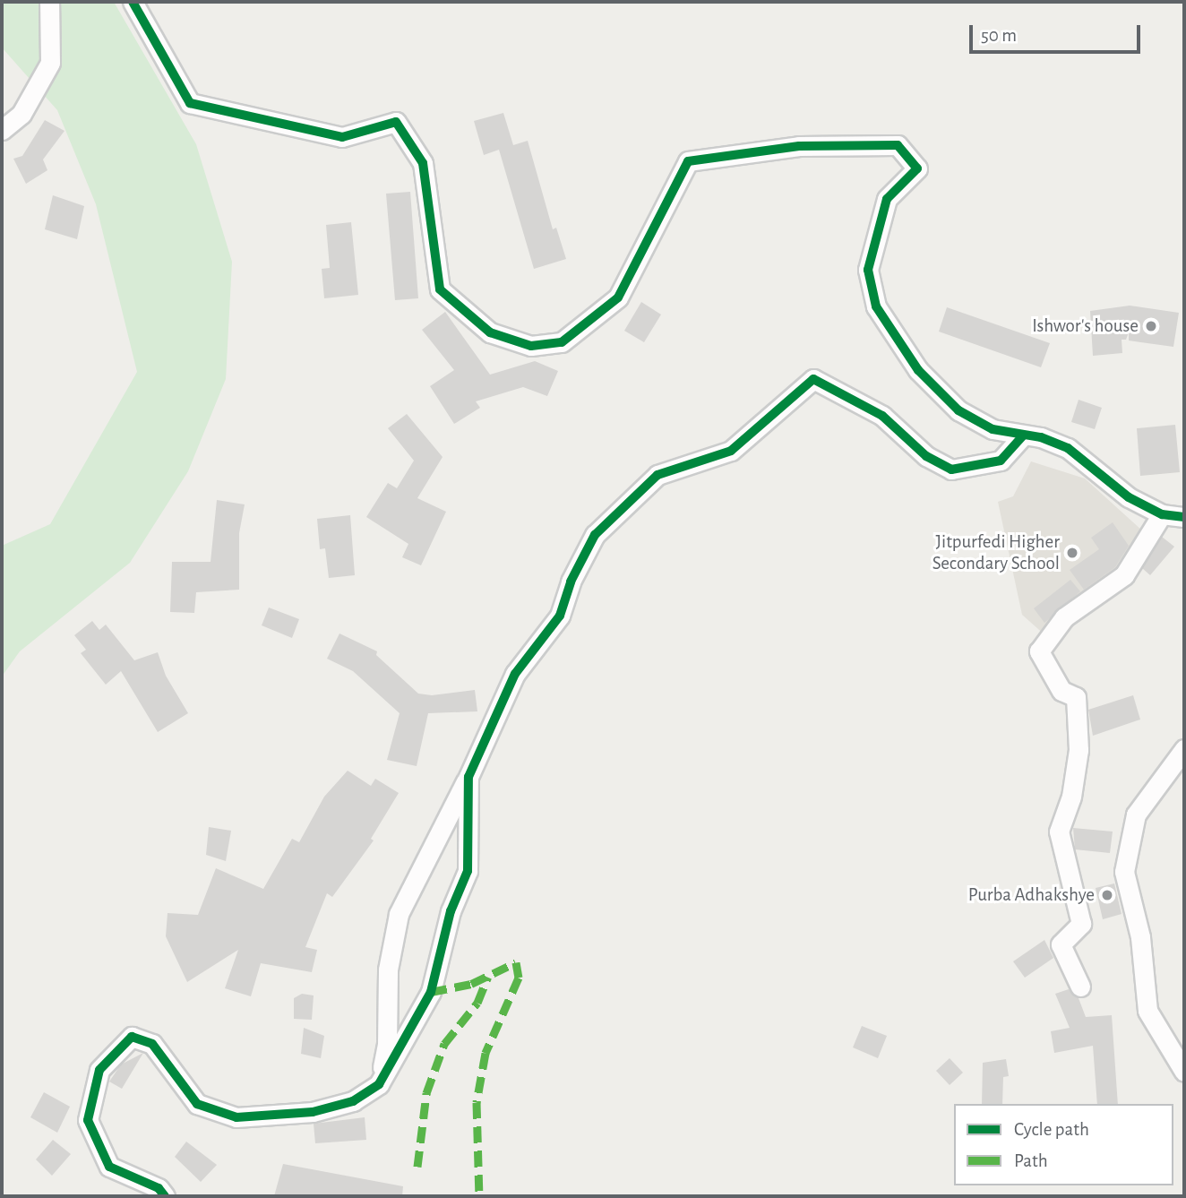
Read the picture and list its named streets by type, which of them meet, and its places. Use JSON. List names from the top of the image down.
{
  "places": ["Ishwor's house", "Jitpurfedi Higher Secondary School", "Purba Adhakshye"],
  "legend": ["Cycle path", "Path"],
  "scale_bar": "50 m"
}
